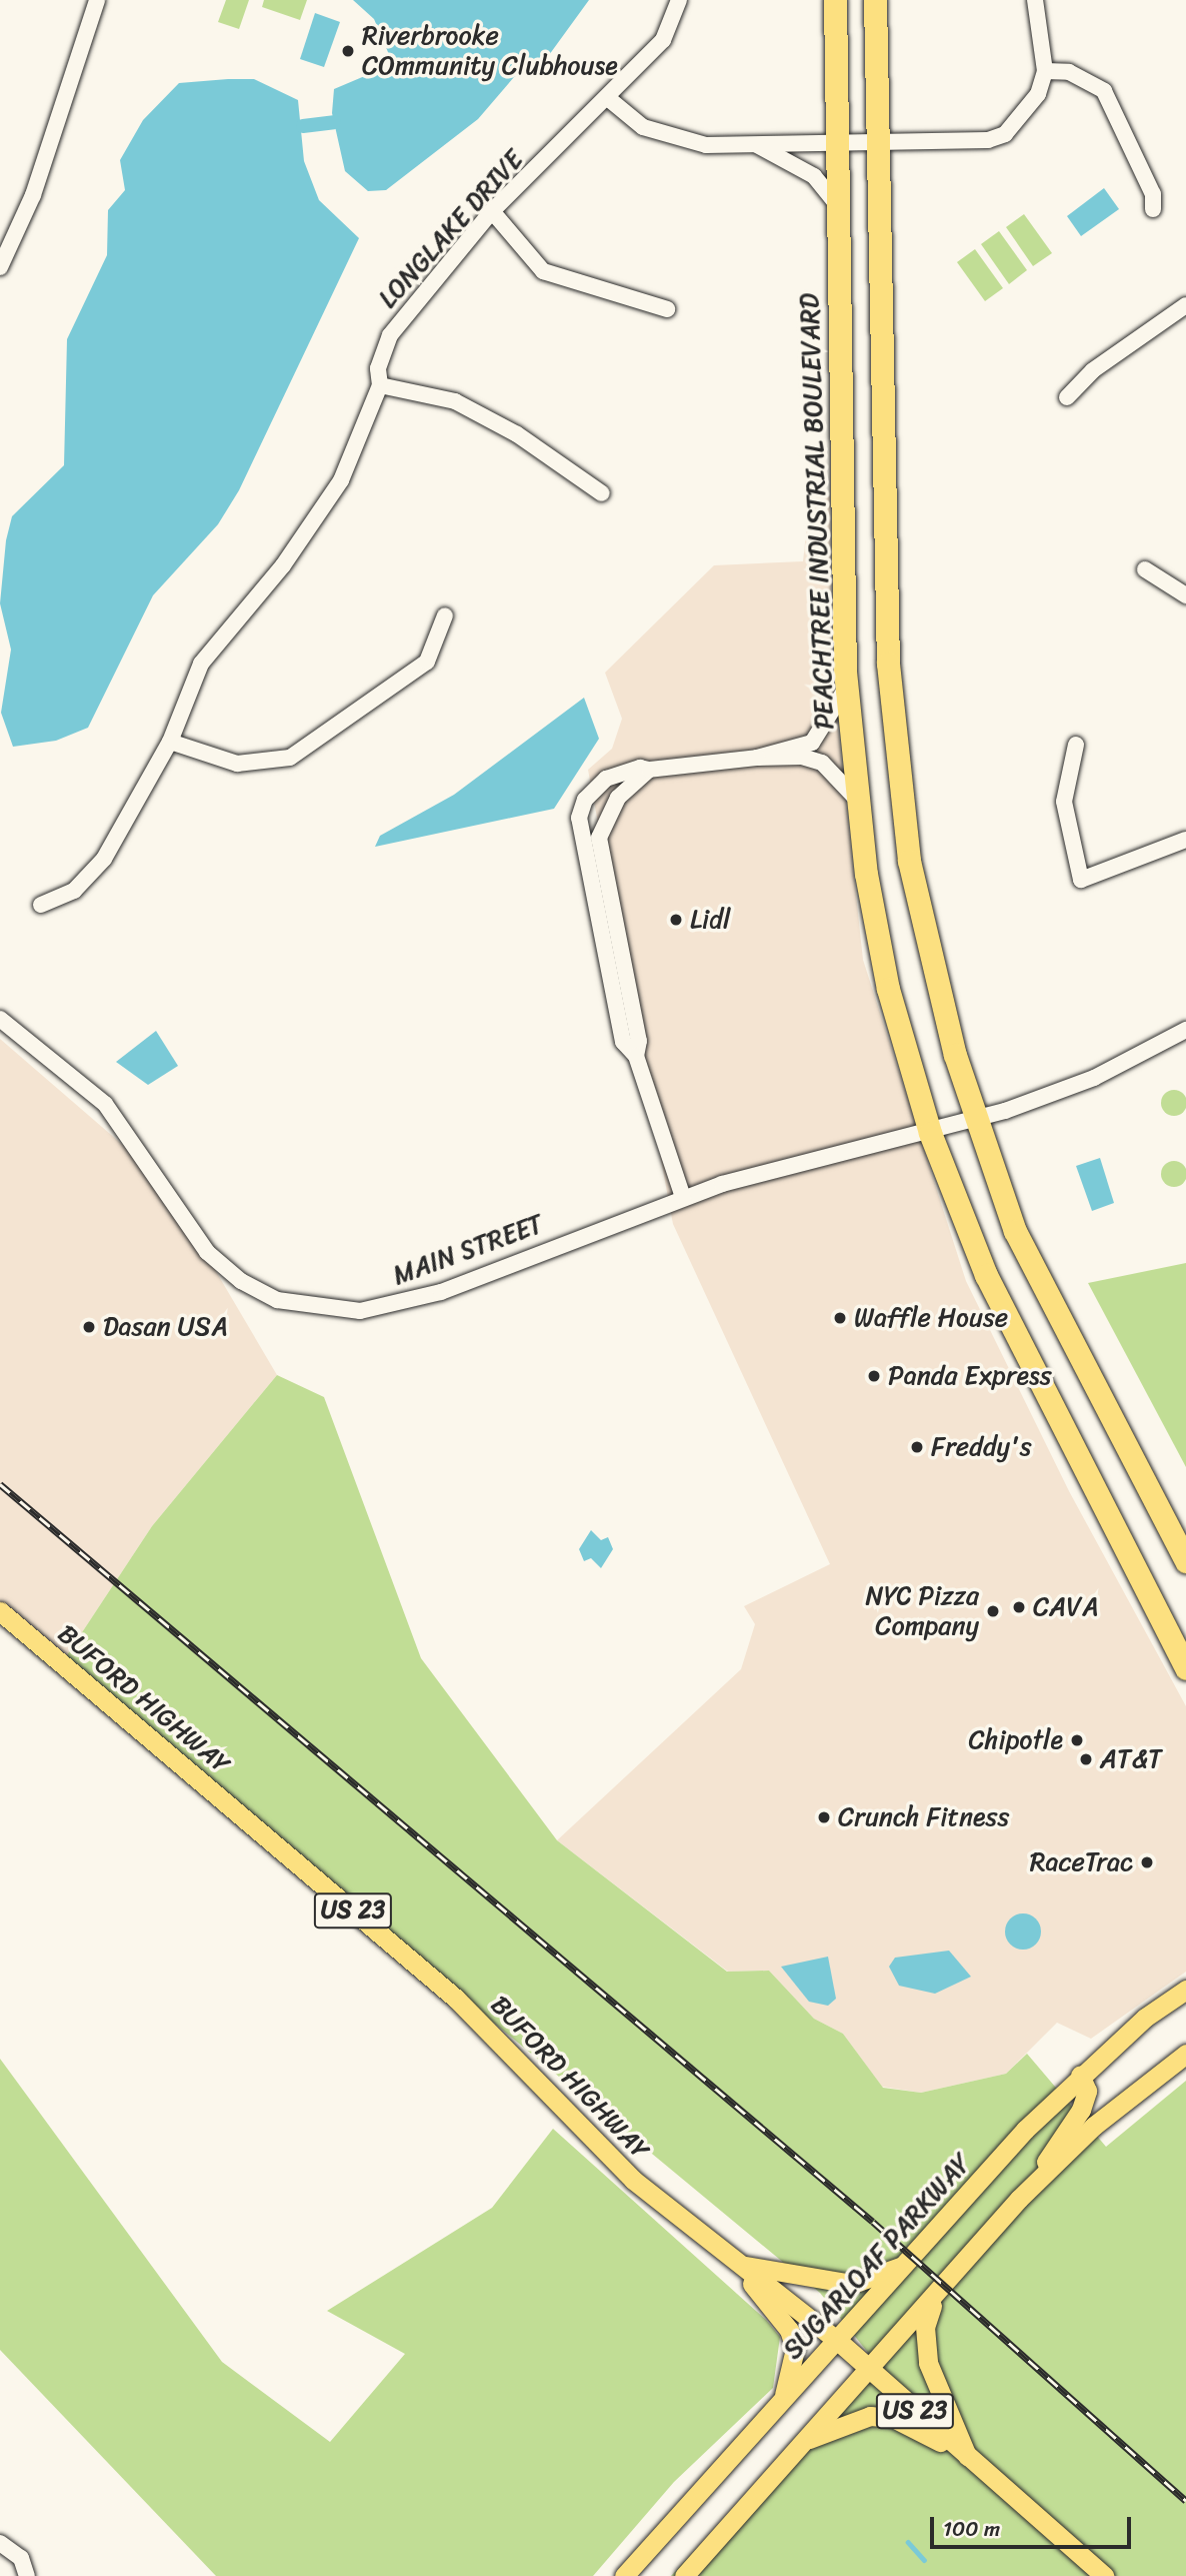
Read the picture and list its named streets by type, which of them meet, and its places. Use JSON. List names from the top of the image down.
{
  "streets": {
    "highway": ["PEACHTREE INDUSTRIAL BOULEVARD"],
    "main road": ["BUFORD HIGHWAY", "US 23", "SUGARLOAF PARKWAY"],
    "street": ["LONGLAKE DRIVE", "MAIN STREET"]
  },
  "crossings": [
    ["PEACHTREE INDUSTRIAL BOULEVARD", "MAIN STREET"],
    ["BUFORD HIGHWAY", "SUGARLOAF PARKWAY"]
  ],
  "places": [
    "Riverbrooke COmmunity Clubhouse",
    "Lidl",
    "Waffle House",
    "Dasan USA",
    "Panda Express",
    "Freddy's",
    "CAVA",
    "NYC Pizza Company",
    "Chipotle",
    "AT&T",
    "Crunch Fitness",
    "RaceTrac"
  ],
  "scale_bar": "100 m"
}
